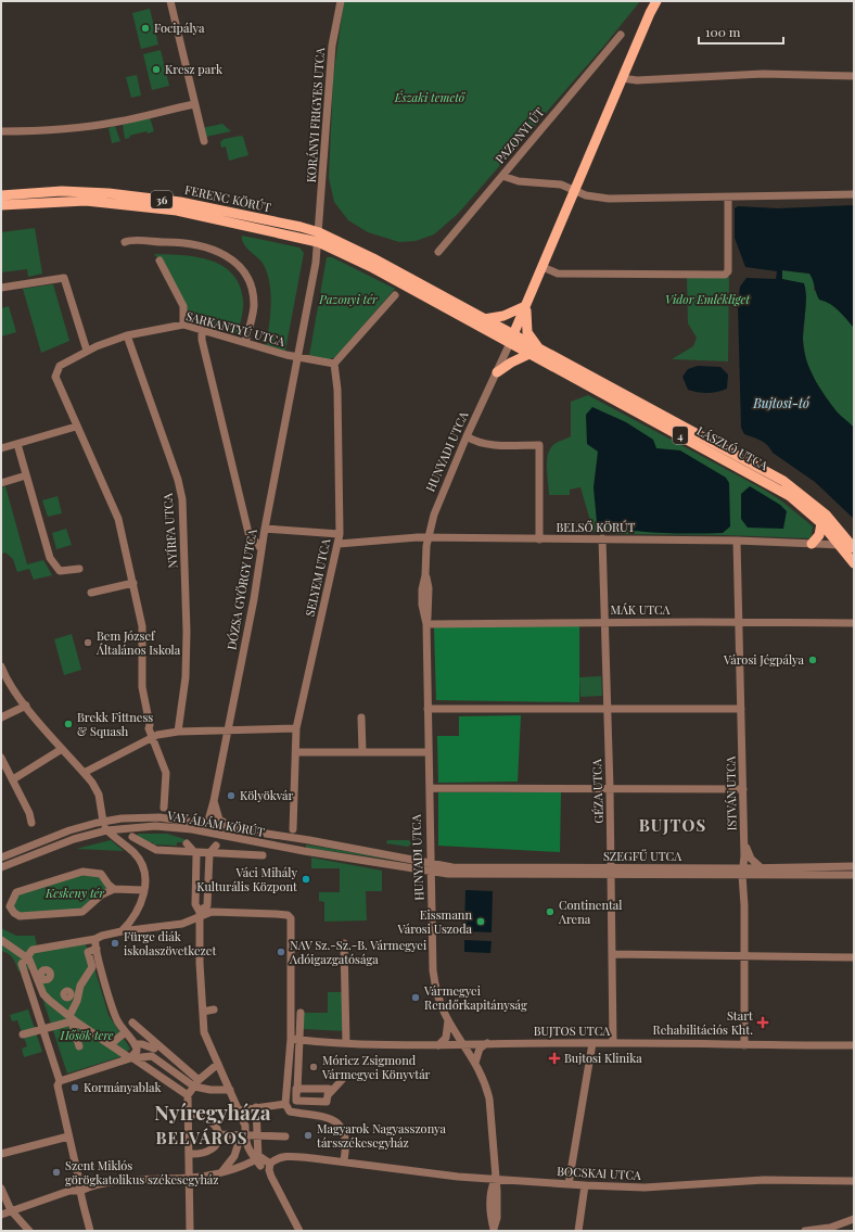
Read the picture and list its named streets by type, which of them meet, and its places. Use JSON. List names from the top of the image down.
{
  "streets": {
    "main road": [
      "FERENC KÖRÚT",
      "36",
      "4",
      "LÁSZLÓ UTCA",
      "HUNYADI UTCA"
    ],
    "street": [
      "KORÁNYI FRIGYES UTCA",
      "PAZONYI ÚT",
      "SARKANTYÚ UTCA",
      "BELSŐ KÖRÚT",
      "NYÍRFA UTCA",
      "SELYEM UTCA",
      "DÓZSA GYÖRGY UTCA",
      "MÁK UTCA",
      "GÉZA UTCA",
      "ISTVÁN UTCA",
      "VAY ÁDÁM KÖRÚT",
      "SZEGFŰ UTCA",
      "BUJTOS UTCA",
      "BOCSKAI UTCA"
    ]
  },
  "crossings": [
    ["KORÁNYI FRIGYES UTCA", "FERENC KÖRÚT"],
    ["KORÁNYI FRIGYES UTCA", "36"],
    ["FERENC KÖRÚT", "36"],
    ["36", "LÁSZLÓ UTCA"],
    ["36", "HUNYADI UTCA"],
    ["SARKANTYÚ UTCA", "NYÍRFA UTCA"],
    ["SARKANTYÚ UTCA", "DÓZSA GYÖRGY UTCA"],
    ["4", "LÁSZLÓ UTCA"],
    ["4", "HUNYADI UTCA"],
    ["LÁSZLÓ UTCA", "HUNYADI UTCA"],
    ["LÁSZLÓ UTCA", "BELSŐ KÖRÚT"],
    ["HUNYADI UTCA", "BELSŐ KÖRÚT"],
    ["HUNYADI UTCA", "MÁK UTCA"],
    ["HUNYADI UTCA", "VAY ÁDÁM KÖRÚT"],
    ["HUNYADI UTCA", "SZEGFŰ UTCA"],
    ["HUNYADI UTCA", "BUJTOS UTCA"],
    ["HUNYADI UTCA", "BOCSKAI UTCA"],
    ["BELSŐ KÖRÚT", "SELYEM UTCA"],
    ["BELSŐ KÖRÚT", "GÉZA UTCA"],
    ["BELSŐ KÖRÚT", "ISTVÁN UTCA"],
    ["DÓZSA GYÖRGY UTCA", "VAY ÁDÁM KÖRÚT"],
    ["MÁK UTCA", "GÉZA UTCA"],
    ["MÁK UTCA", "ISTVÁN UTCA"],
    ["GÉZA UTCA", "SZEGFŰ UTCA"],
    ["GÉZA UTCA", "BUJTOS UTCA"],
    ["ISTVÁN UTCA", "SZEGFŰ UTCA"],
    ["ISTVÁN UTCA", "BUJTOS UTCA"],
    ["VAY ÁDÁM KÖRÚT", "SZEGFŰ UTCA"]
  ],
  "districts": ["BUJTOS", "Nyíregyháza", "BELVÁROS"],
  "water": ["Bujtosi-tó"],
  "parks": [
    "Északi temető",
    "Pazonyi tér",
    "Vidor Emlékliget",
    "Keskeny tér",
    "Hősök tere"
  ],
  "places": {
    "other": [
      "Focipálya",
      "Kresz park",
      "Bem József Általános Iskola",
      "Városi Jégpálya",
      "Brekk Fittness & Squash",
      "Kölyökvár",
      "Váci Mihály Kulturális Központ",
      "Continental Arena",
      "Eissmann Városi Uszoda",
      "Fürge diák iskolaszövetkezet",
      "NAV Sz.-Sz.-B. Vármegyei Adóigazgatósága",
      "Vármegyei Rendőrkapitányság",
      "Móricz Zsigmond Vármegyei Könyvtár",
      "Kormányablak",
      "Magyarok Nagyasszonya társszékesegyház",
      "Szent Miklós görögkatolikus székesegyház"
    ],
    "health": ["Start Rehabilitációs Kht.", "Bujtosi Klinika"]
  },
  "scale_bar": "100 m"
}
